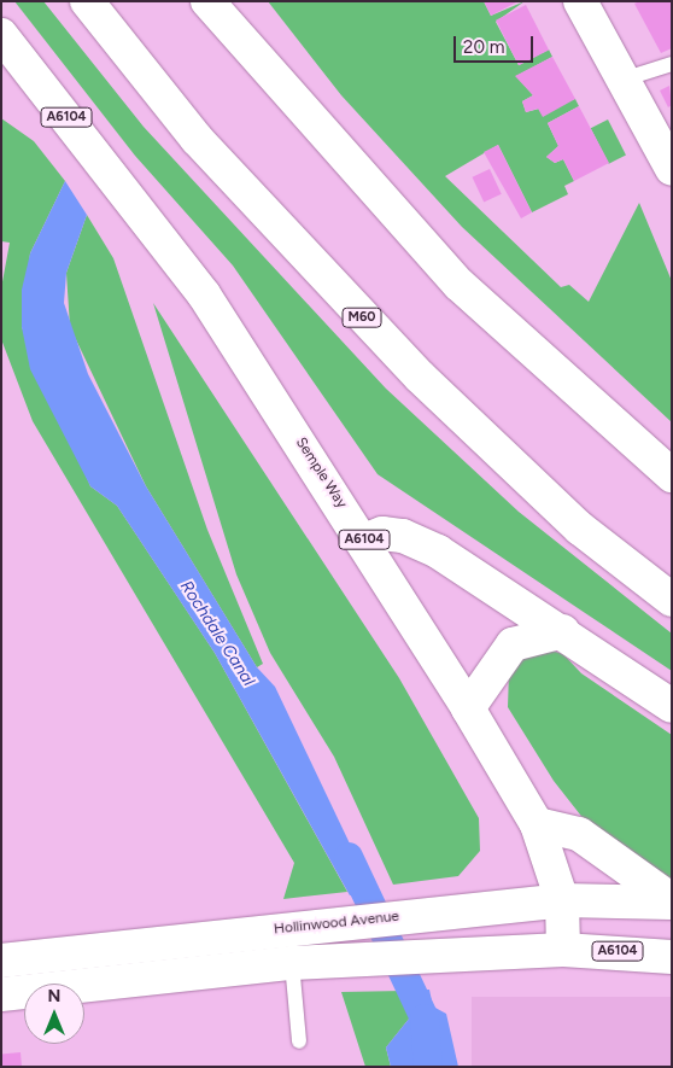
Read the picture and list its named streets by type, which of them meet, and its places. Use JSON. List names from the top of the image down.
{
  "streets": {
    "main road": [
      "A6104",
      "M60",
      "Semple Way",
      "Hollinwood Avenue"
    ]
  },
  "crossings": [
    ["A6104", "Semple Way"],
    ["Semple Way", "Hollinwood Avenue"]
  ],
  "water": ["Rochdale Canal"],
  "scale_bar": "20 m",
  "north": "top"
}
